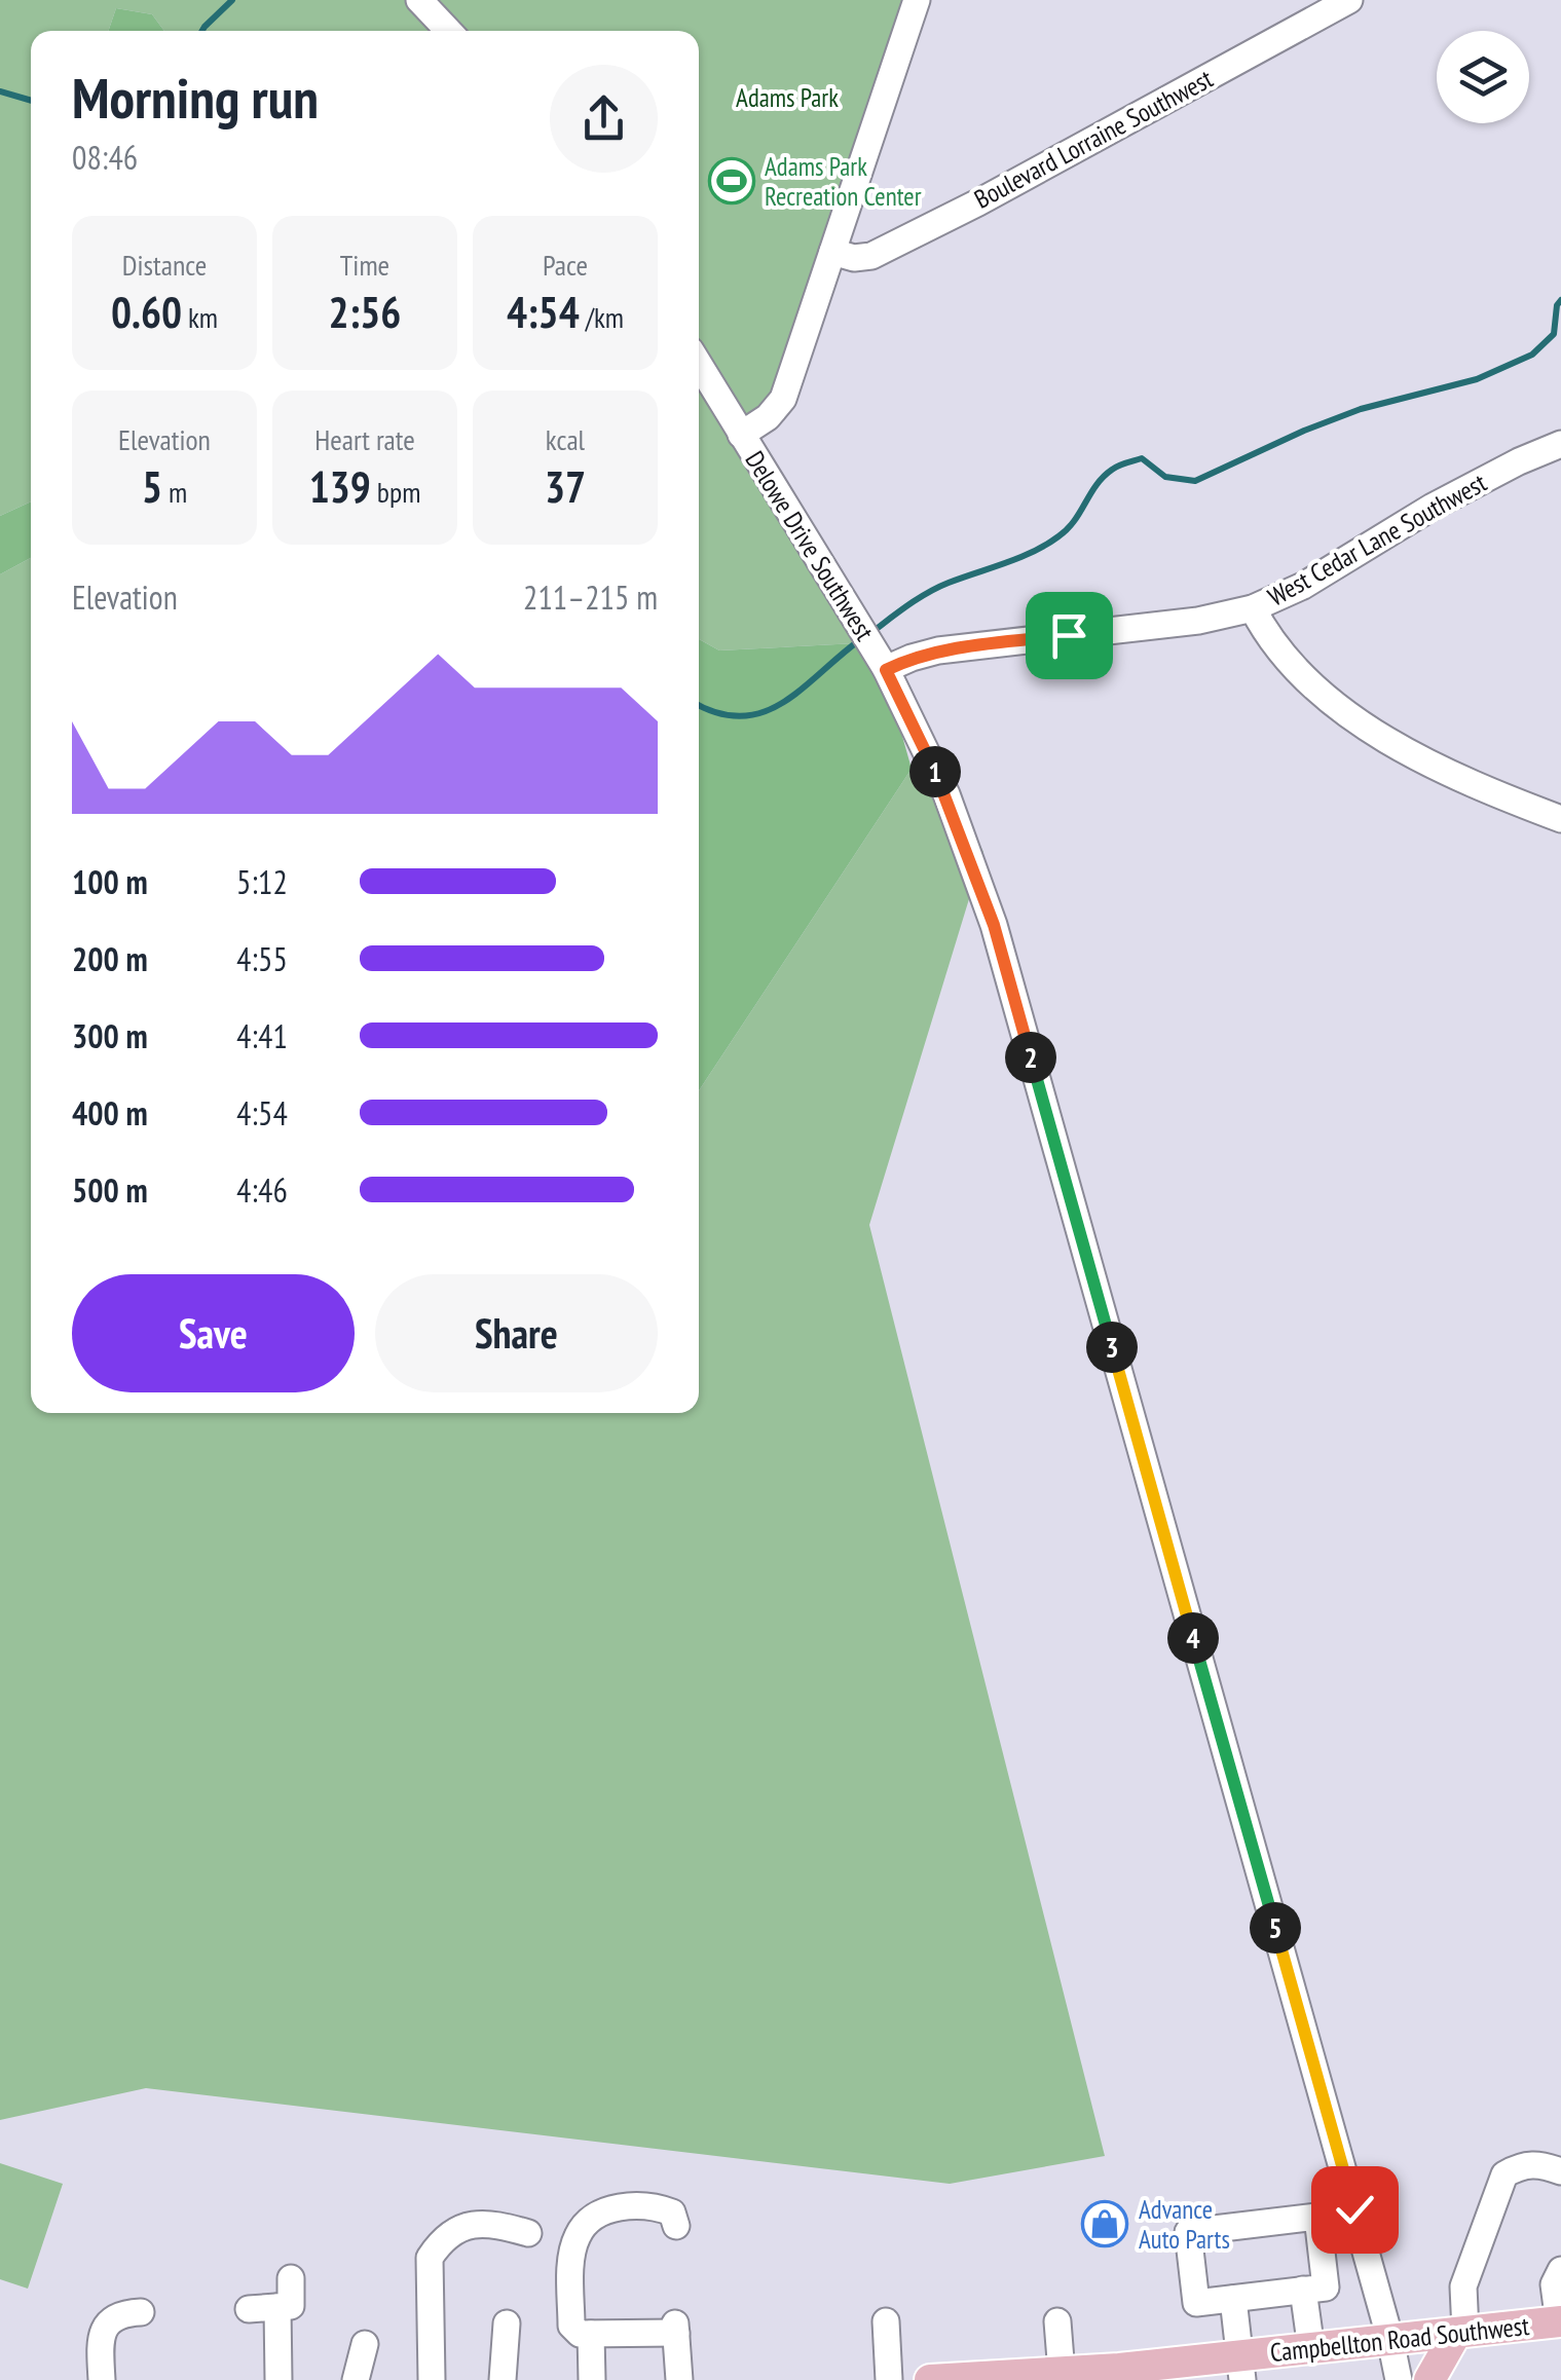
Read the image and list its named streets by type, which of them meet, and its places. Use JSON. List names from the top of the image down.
{
  "streets": {
    "main road": ["Campbellton Road Southwest"],
    "street": ["Boulevard Lorraine Southwest", "West Cedar Lane Southwest", "Delowe Drive Southwest"]
  },
  "crossings": [
    ["West Cedar Lane Southwest", "Delowe Drive Southwest"],
    ["Delowe Drive Southwest", "Campbellton Road Southwest"]
  ],
  "parks": ["Adams Park"],
  "places": {
    "sports": ["Adams Park Recreation Center"],
    "shop": ["Advance Auto Parts"]
  },
  "page": {
    "heading": ["Morning run", "08:46"],
    "stats": [
      ["Distance", "0.60 km"],
      ["Time", "2:56"],
      ["Pace", "4:54 /km"],
      ["Elevation", "5 m"],
      ["Heart rate", "139 bpm"],
      ["kcal", "37"]
    ],
    "chart": ["Elevation", "211–215 m"],
    "pins": [
      "1",
      "2",
      "3",
      "4",
      "5"
    ],
    "list": [
      {
        "name": "100 m",
        "note": "5:12"
      },
      {
        "name": "200 m",
        "note": "4:55"
      },
      {
        "name": "300 m",
        "note": "4:41"
      },
      {
        "name": "400 m",
        "note": "4:54"
      },
      {
        "name": "500 m",
        "note": "4:46"
      }
    ],
    "buttons": ["Save", "Share"]
  }
}
